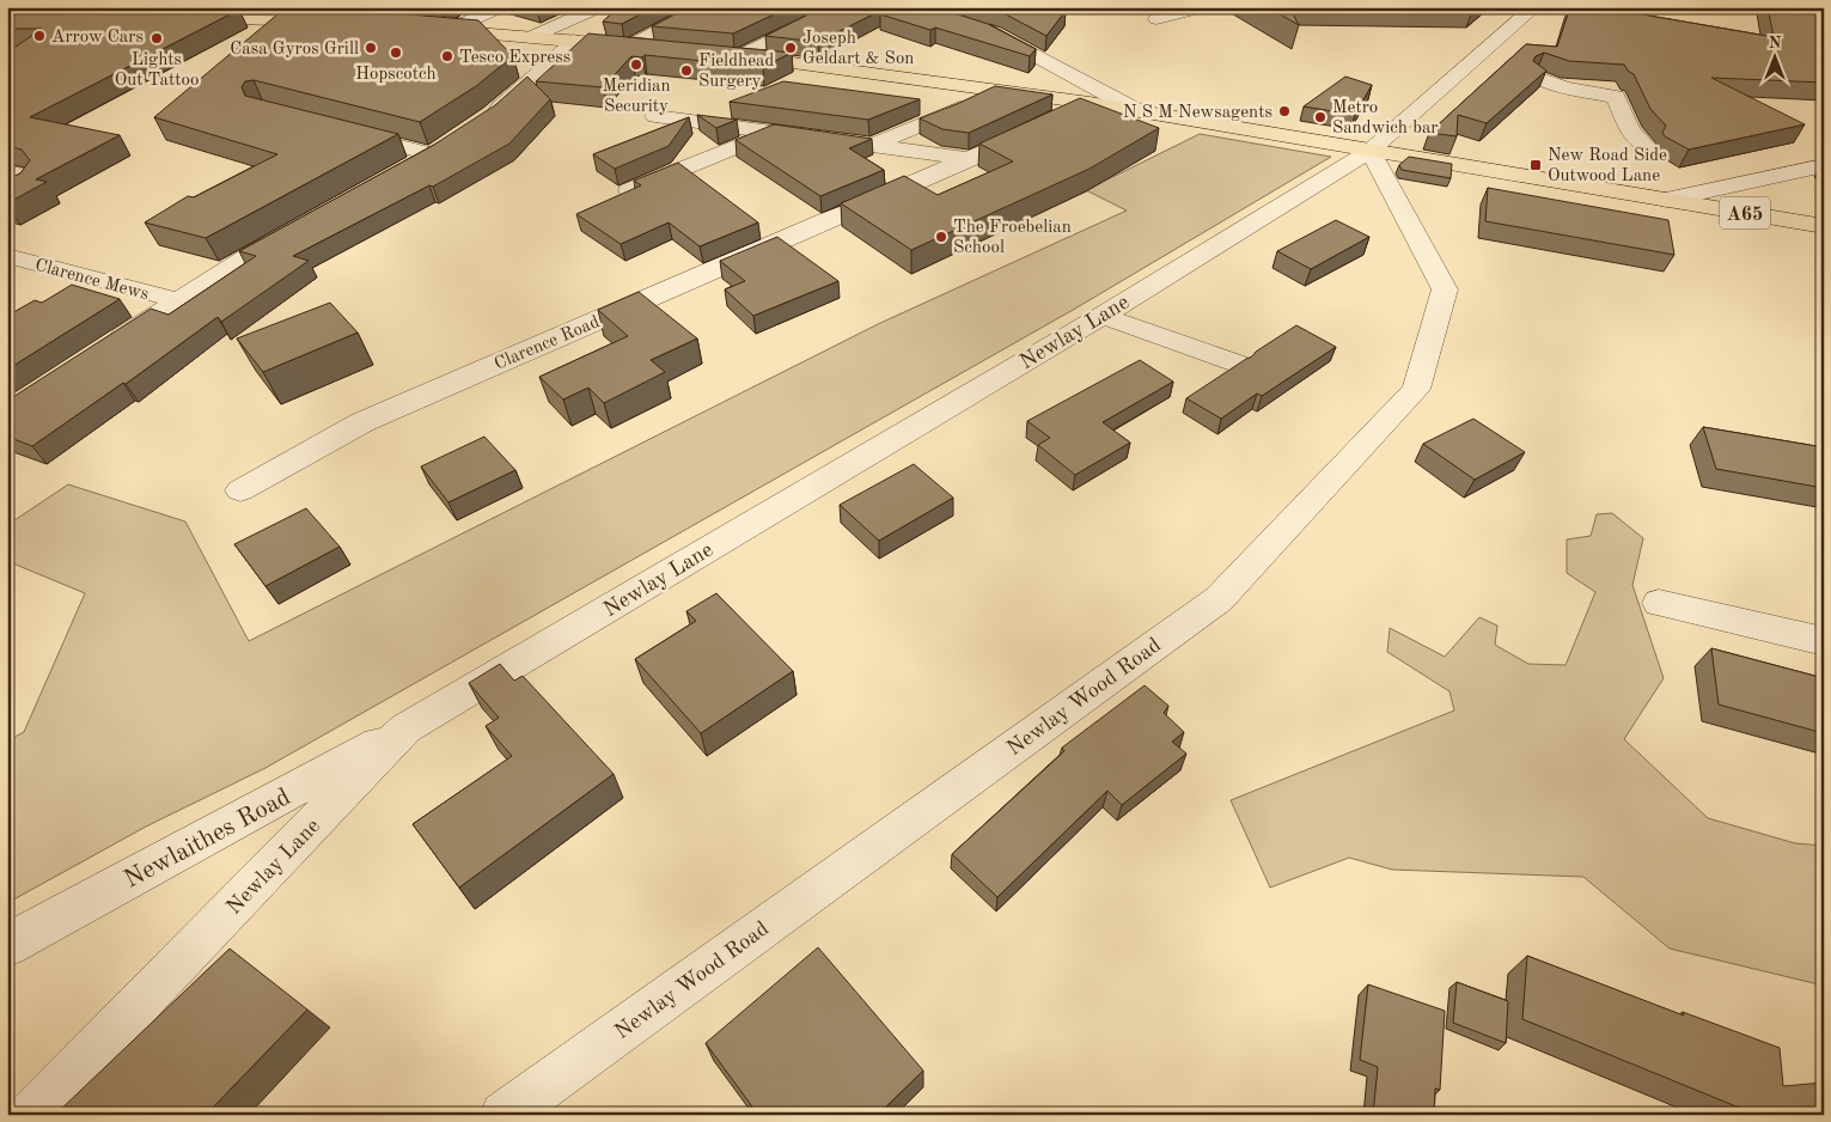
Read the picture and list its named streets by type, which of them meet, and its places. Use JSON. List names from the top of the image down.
{
  "streets": {
    "main road": ["A65"],
    "street": [
      "Clarence Mews",
      "Newlay Lane",
      "Clarence Road",
      "Newlay Wood Road",
      "Newlaithes Road"
    ]
  },
  "crossings": [
    ["A65", "Newlay Lane"],
    ["A65", "Clarence Road"],
    ["A65", "Newlay Wood Road"],
    ["Newlay Lane", "Newlay Wood Road"],
    ["Newlay Lane", "Newlaithes Road"]
  ],
  "places": {
    "other": [
      "Arrow Cars",
      "Lights Out Tattoo",
      "Casa Gyros Grill",
      "Joseph Geldart & Son",
      "Hopscotch",
      "Tesco Express",
      "Meridian Security",
      "Fieldhead Surgery",
      "N S M Newsagents",
      "Metro Sandwich bar",
      "The Froebelian School"
    ],
    "transit": ["New Road Side Outwood Lane"]
  },
  "north": "top"
}
